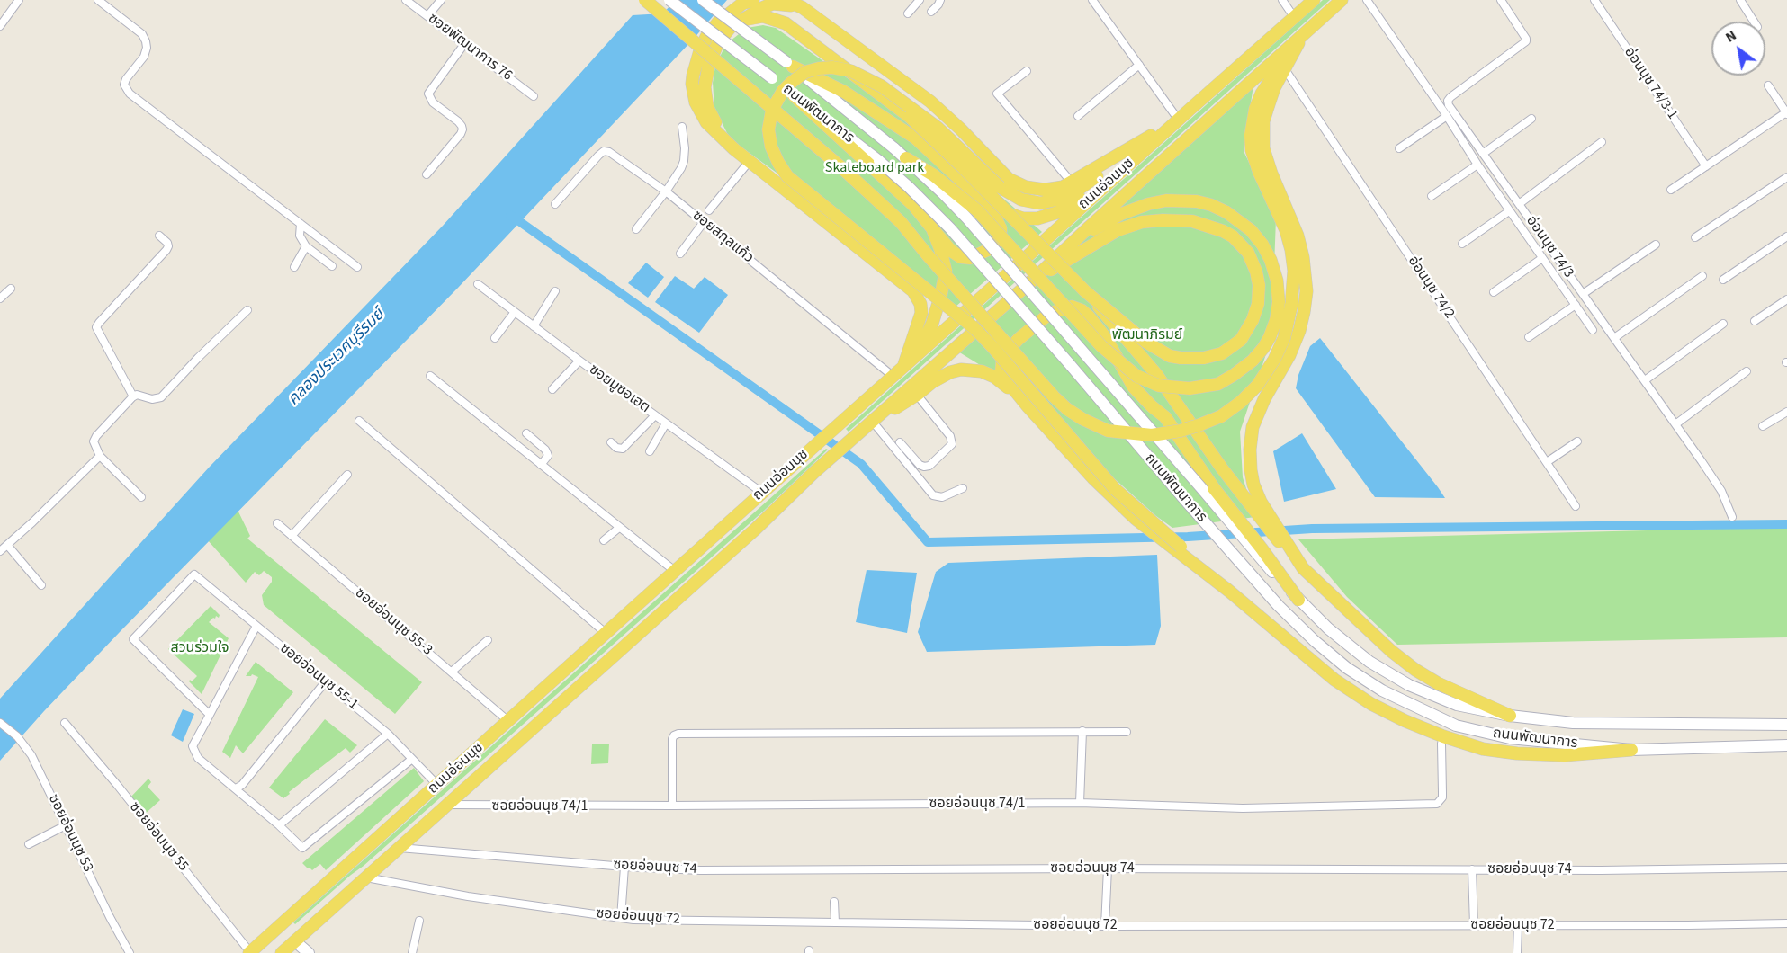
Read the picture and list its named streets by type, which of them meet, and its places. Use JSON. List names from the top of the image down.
{
  "streets": {
    "main road": ["ถนนพัฒนาการ", "ถนนอ่อนนุช"],
    "street": [
      "ซอยพัฒนาการ 76",
      "อ่อนนุช 74/3-1",
      "ซอยสกุลแก้ว",
      "อ่อนนุช 74/3",
      "อ่อนนุช 74/2",
      "ซอยมูซอเฮต",
      "ซอยอ่อนนุช 55-3",
      "ซอยอ่อนนุช 55-1",
      "ซอยอ่อนนุช 74/1",
      "ซอยอ่อนนุช 53",
      "ซอยอ่อนนุช 55",
      "ซอยอ่อนนุช 74",
      "ซอยอ่อนนุช 72"
    ]
  },
  "crossings": [
    ["ถนนอ่อนนุช", "ซอยสกุลแก้ว"],
    ["ถนนอ่อนนุช", "ซอยมูซอเฮต"],
    ["ถนนอ่อนนุช", "ซอยอ่อนนุช 55-3"],
    ["ถนนอ่อนนุช", "ซอยอ่อนนุช 55-1"],
    ["ถนนอ่อนนุช", "ซอยอ่อนนุช 74/1"],
    ["ถนนอ่อนนุช", "ซอยอ่อนนุช 55"],
    ["ถนนอ่อนนุช", "ซอยอ่อนนุช 74"],
    ["ถนนอ่อนนุช", "ซอยอ่อนนุช 72"]
  ],
  "water": ["คลองประเวศบุรีรมย์"],
  "parks": ["Skateboard park", "พัฒนาภิรมย์", "สวนร่วมใจ"],
  "north": "top left"
}
